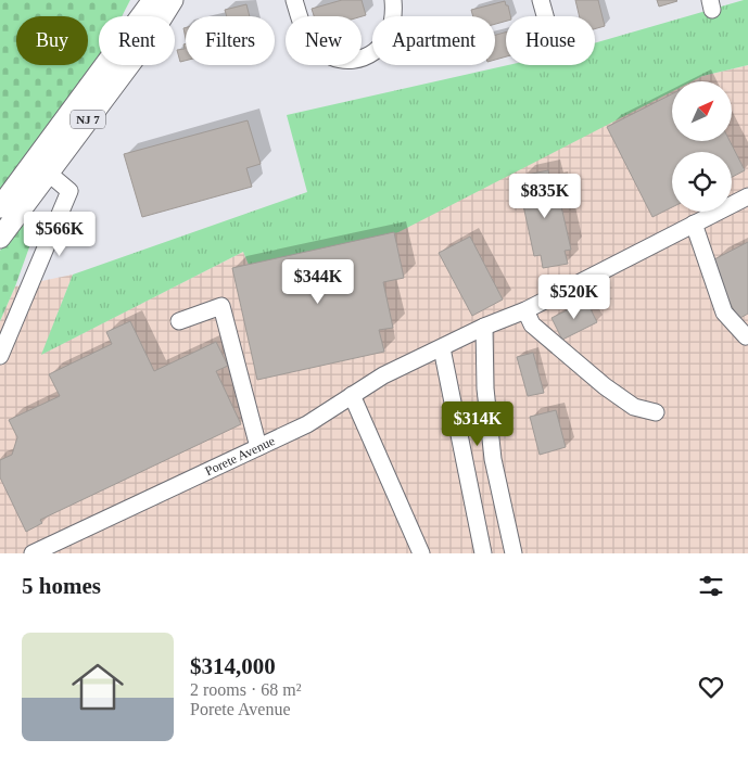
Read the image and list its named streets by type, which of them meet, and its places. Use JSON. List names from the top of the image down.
{
  "streets": {
    "main road": ["NJ 7"],
    "street": ["Porete Avenue"]
  },
  "north": "top right",
  "page": {
    "chip": [
      "Buy",
      "Rent",
      "Filters",
      "New",
      "Apartment",
      "House"
    ],
    "price": [
      "$835K",
      "$566K",
      "$344K",
      "$520K",
      "$314K"
    ],
    "heading": "5 homes",
    "list": [
      {
        "name": "$314,000",
        "note": "2 rooms · 68 m² · Porete Avenue"
      }
    ]
  }
}
